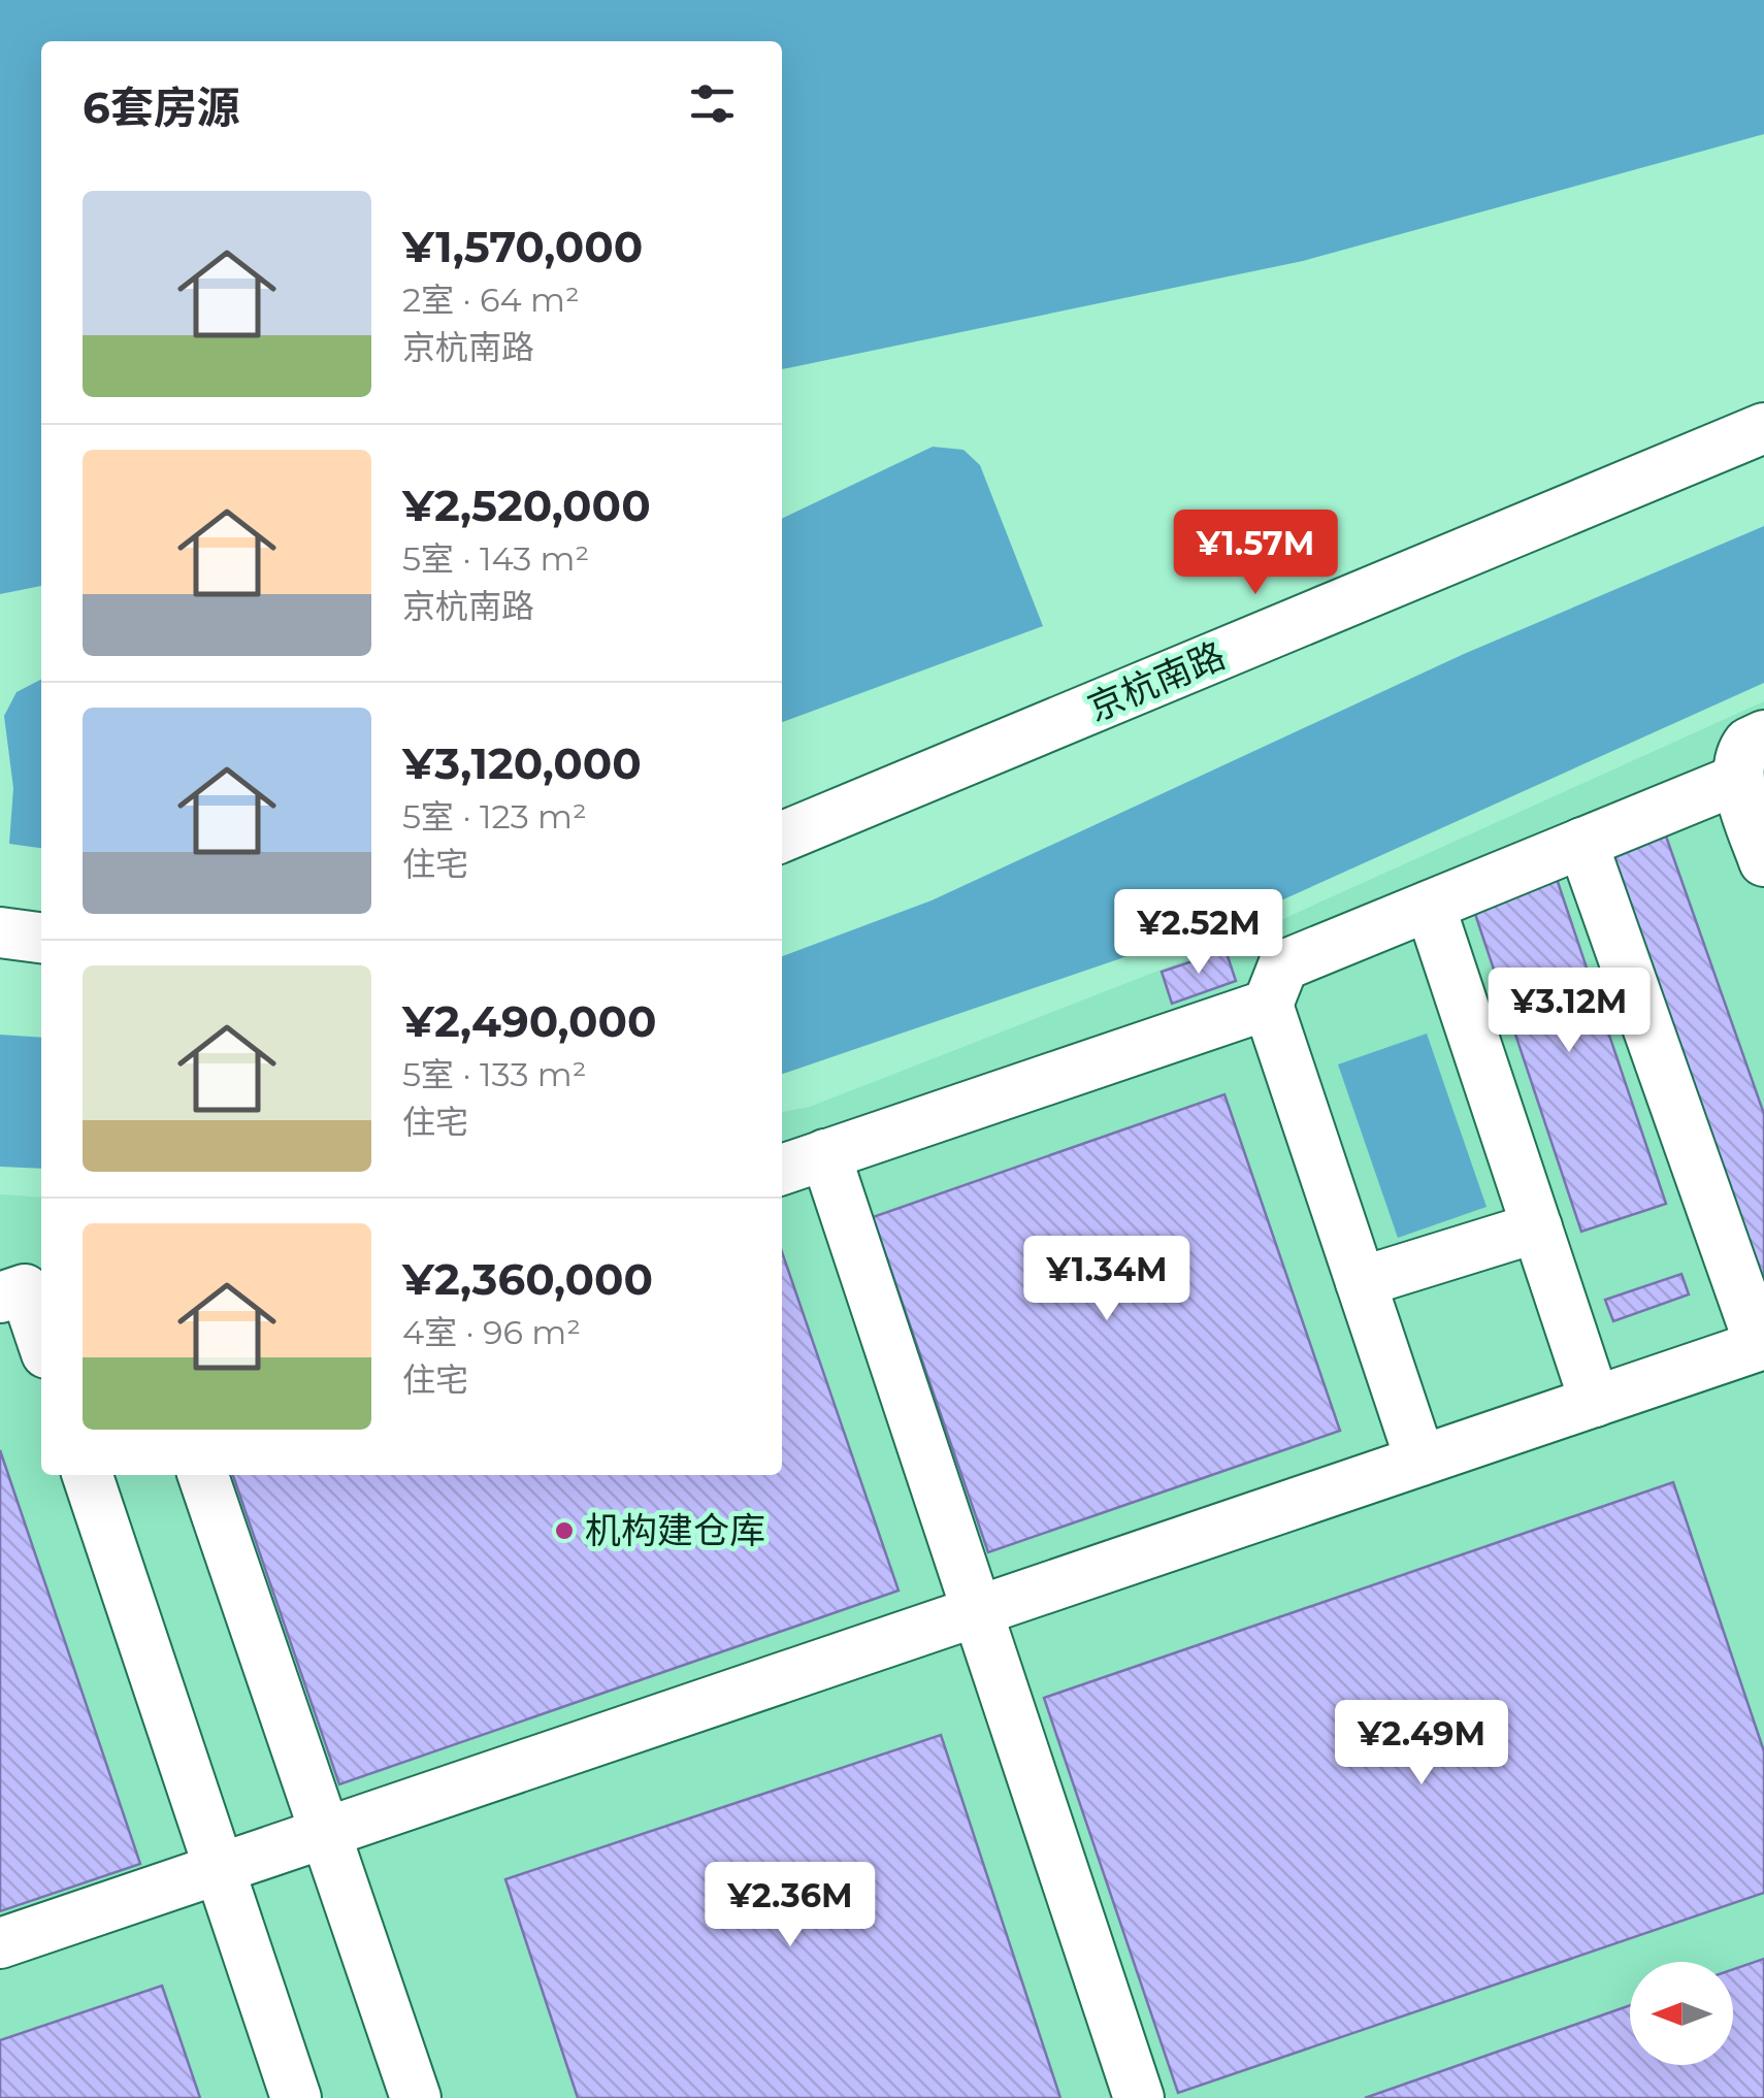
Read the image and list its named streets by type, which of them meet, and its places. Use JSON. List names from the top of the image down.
{
  "streets": {
    "street": ["京杭南路"]
  },
  "places": ["机构建仓库"],
  "north": "left",
  "page": {
    "heading": "6套房源",
    "list": [
      {
        "name": "¥1,570,000",
        "note": "2室 · 64 m² · 京杭南路"
      },
      {
        "name": "¥2,520,000",
        "note": "5室 · 143 m² · 京杭南路"
      },
      {
        "name": "¥3,120,000",
        "note": "5室 · 123 m² · 住宅"
      },
      {
        "name": "¥2,490,000",
        "note": "5室 · 133 m² · 住宅"
      },
      {
        "name": "¥2,360,000",
        "note": "4室 · 96 m² · 住宅"
      }
    ],
    "price": [
      "¥1.57M",
      "¥2.52M",
      "¥3.12M",
      "¥1.34M",
      "¥2.49M",
      "¥2.36M"
    ]
  }
}
